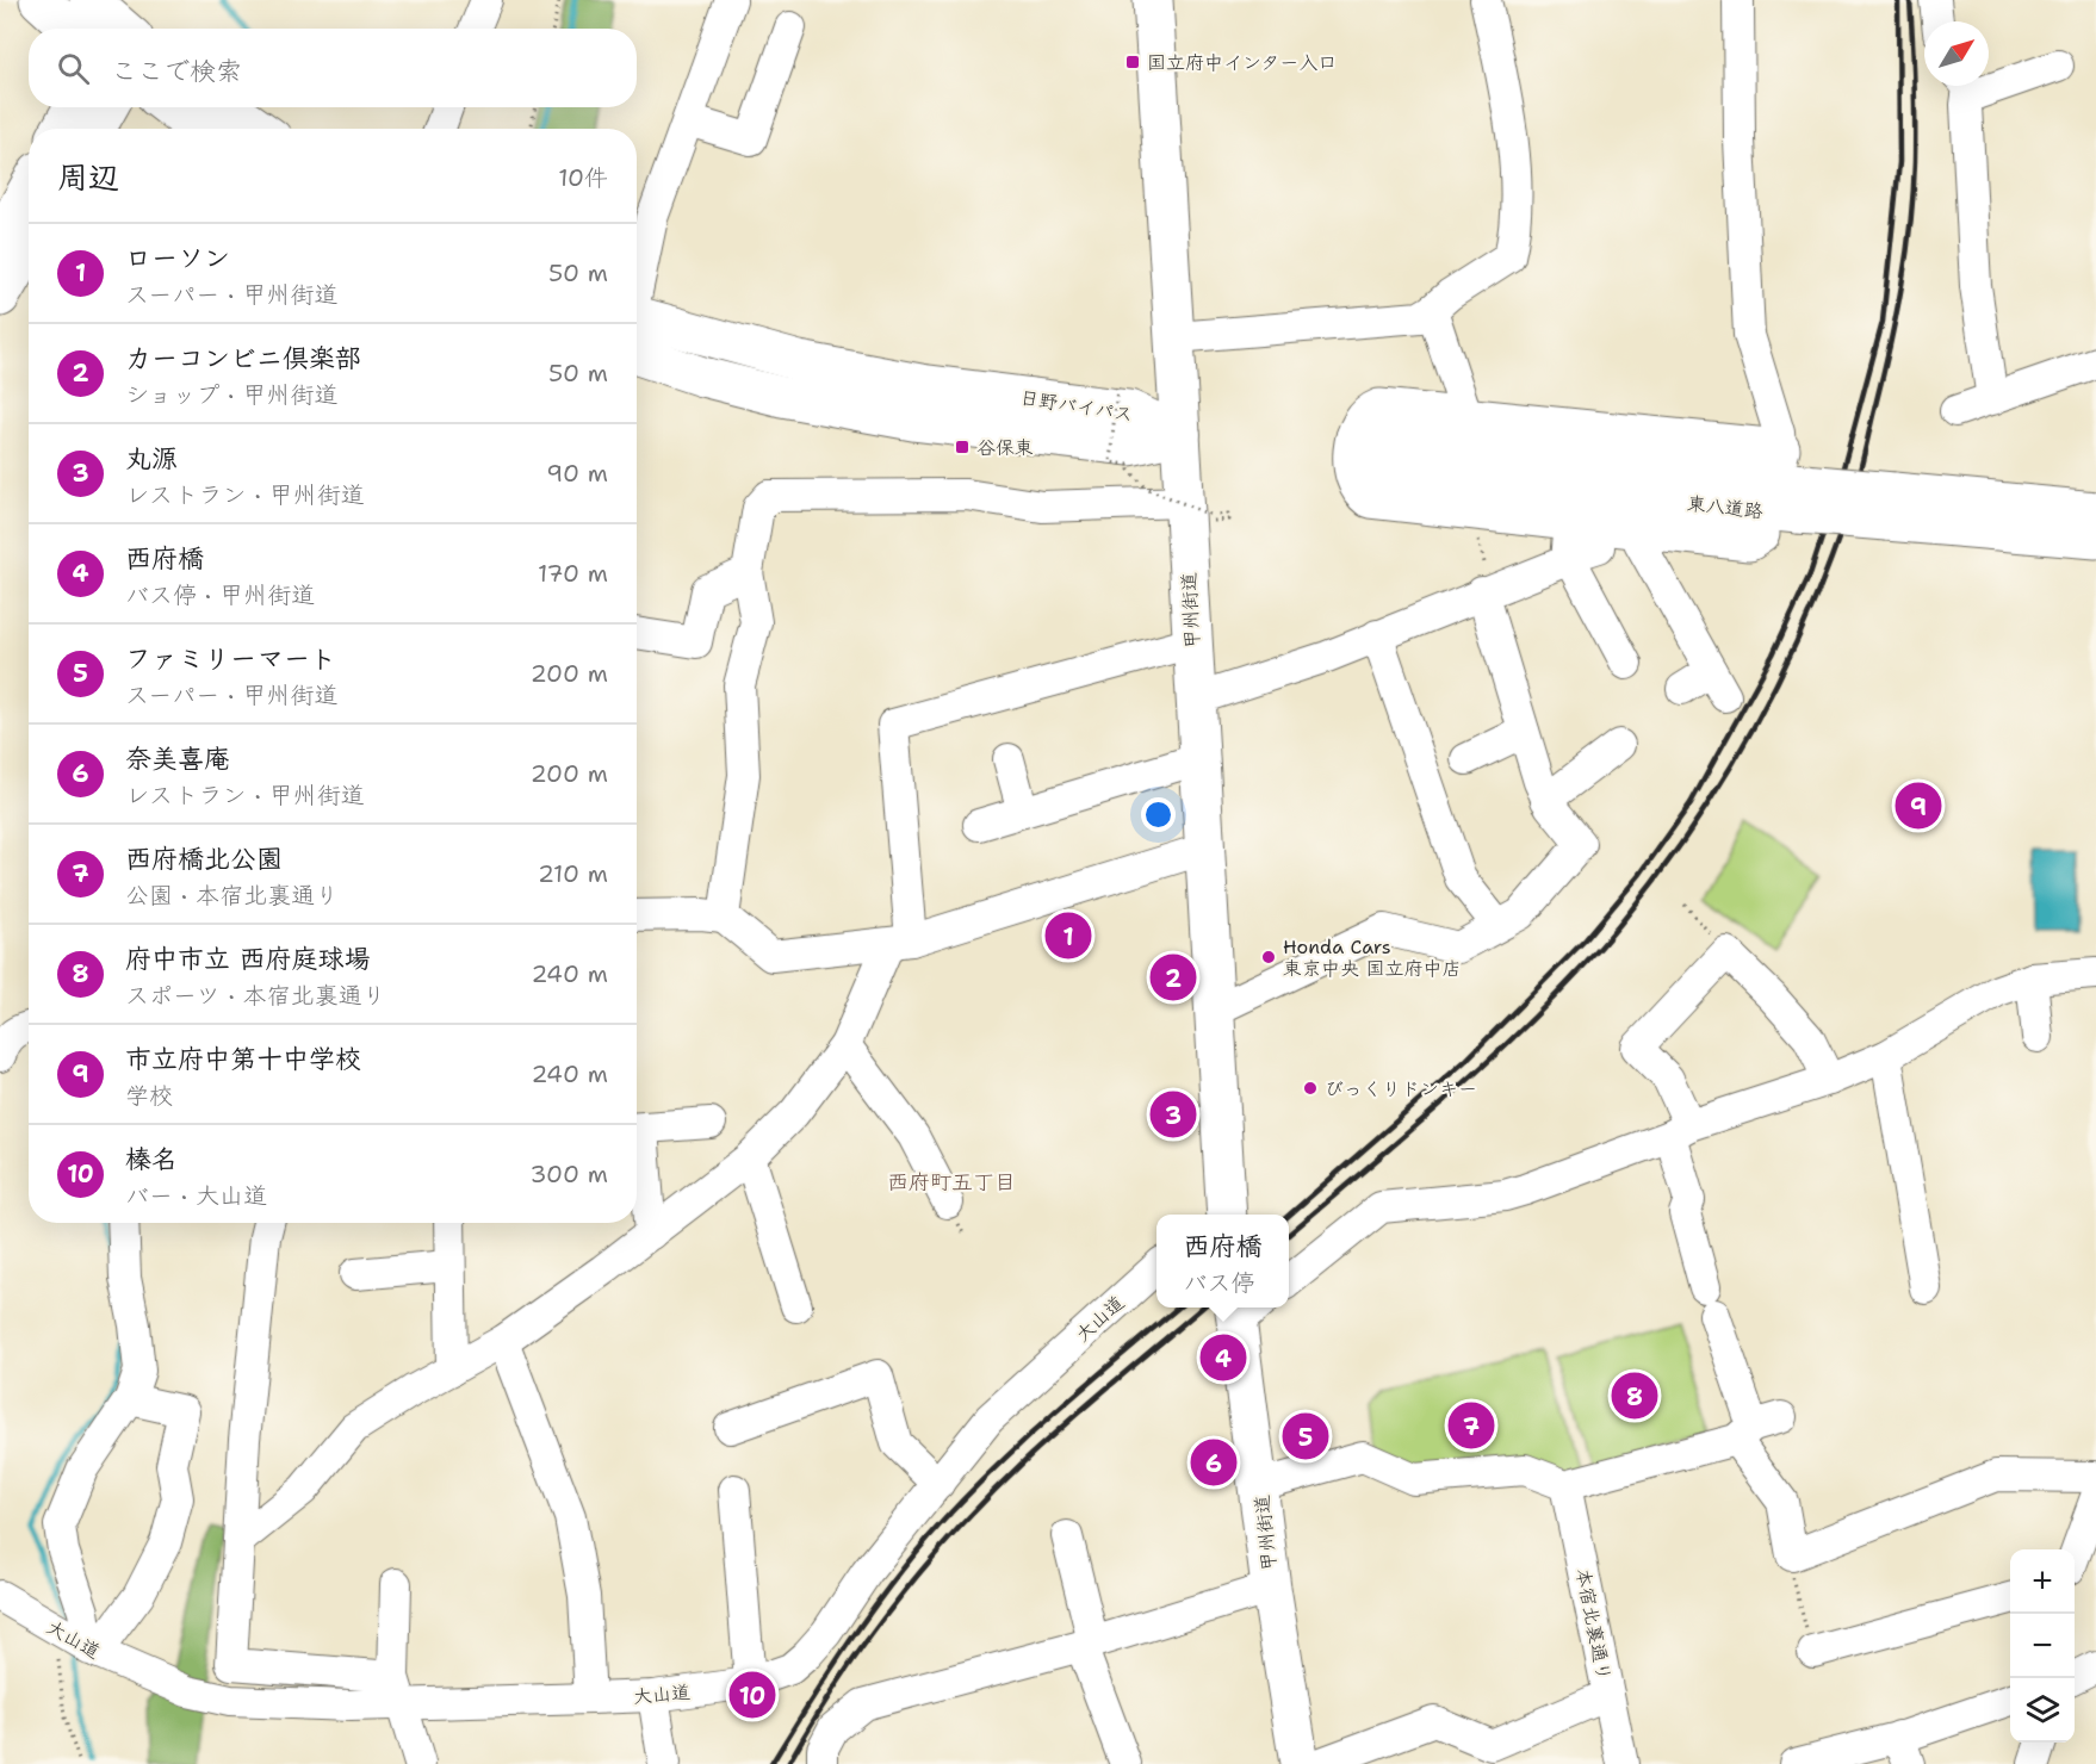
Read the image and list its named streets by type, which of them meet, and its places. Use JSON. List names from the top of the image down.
{
  "streets": {
    "main road": ["日野バイパス", "東八道路", "甲州街道"],
    "street": ["大山道", "本宿北裏通り"]
  },
  "crossings": [
    ["日野バイパス", "甲州街道"]
  ],
  "districts": ["西府町五丁目"],
  "places": {
    "transit": ["国立府中インター入口", "谷保東"],
    "other": ["Honda Cars 東京中央 国立府中店", "びっくりドンキー"]
  },
  "north": "top right",
  "page": {
    "search": "ここで検索",
    "heading": ["周辺", "10件"],
    "list": [
      {
        "mark": "1",
        "name": "ローソン",
        "note": "スーパー · 甲州街道",
        "value": "50 m"
      },
      {
        "mark": "2",
        "name": "カーコンビニ倶楽部",
        "note": "ショップ · 甲州街道",
        "value": "50 m"
      },
      {
        "mark": "3",
        "name": "丸源",
        "note": "レストラン · 甲州街道",
        "value": "90 m"
      },
      {
        "mark": "4",
        "name": "西府橋",
        "note": "バス停 · 甲州街道",
        "value": "170 m"
      },
      {
        "mark": "5",
        "name": "ファミリーマート",
        "note": "スーパー · 甲州街道",
        "value": "200 m"
      },
      {
        "mark": "6",
        "name": "奈美喜庵",
        "note": "レストラン · 甲州街道",
        "value": "200 m"
      },
      {
        "mark": "7",
        "name": "西府橋北公園",
        "note": "公園 · 本宿北裏通り",
        "value": "210 m"
      },
      {
        "mark": "8",
        "name": "府中市立 西府庭球場",
        "note": "スポーツ · 本宿北裏通り",
        "value": "240 m"
      },
      {
        "mark": "9",
        "name": "市立府中第十中学校",
        "note": "学校",
        "value": "240 m"
      },
      {
        "mark": "10",
        "name": "榛名",
        "note": "バー · 大山道",
        "value": "300 m"
      }
    ],
    "pins": [
      "9",
      "1",
      "2",
      "3",
      "4",
      "8",
      "7",
      "5",
      "6",
      "10"
    ],
    "popup": ["西府橋", "バス停"],
    "map_buttons": ["+", "−"]
  }
}
